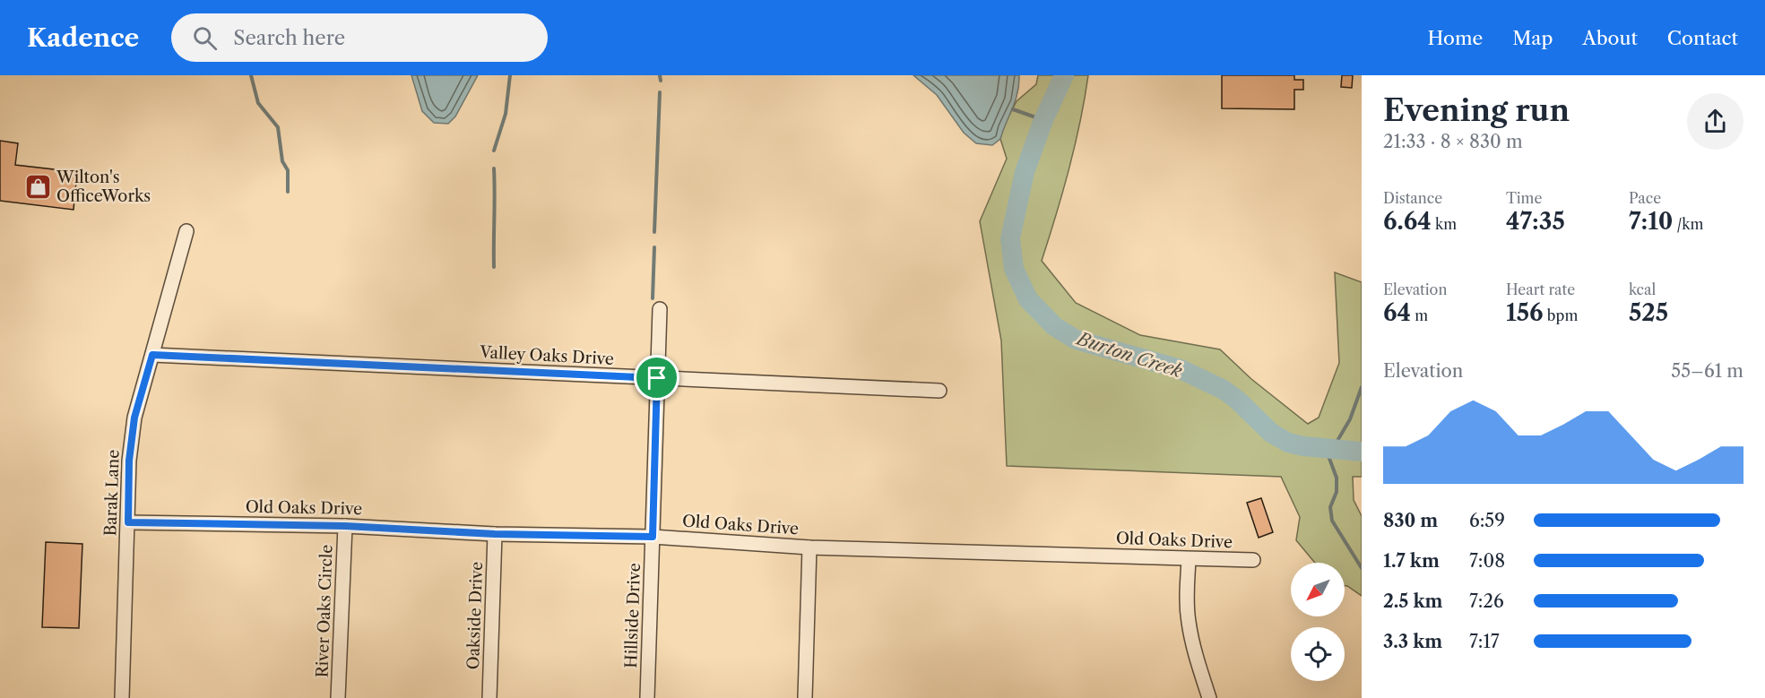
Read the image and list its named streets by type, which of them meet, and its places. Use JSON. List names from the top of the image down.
{
  "streets": {
    "street": [
      "Valley Oaks Drive",
      "Barak Lane",
      "Old Oaks Drive",
      "River Oaks Circle",
      "Oakside Drive",
      "Hillside Drive"
    ]
  },
  "crossings": [
    ["Valley Oaks Drive", "Barak Lane"],
    ["Valley Oaks Drive", "Hillside Drive"],
    ["Barak Lane", "Old Oaks Drive"],
    ["Old Oaks Drive", "River Oaks Circle"],
    ["Old Oaks Drive", "Oakside Drive"],
    ["Old Oaks Drive", "Hillside Drive"]
  ],
  "water": ["Burton Creek"],
  "places": {
    "shop": ["Wilton's OfficeWorks"]
  },
  "north": "bottom left",
  "page": {
    "header": "Kadence",
    "search": "Search here",
    "nav": [
      "Home",
      "Map",
      "About",
      "Contact"
    ],
    "heading": ["Evening run", "21:33 · 8 × 830 m"],
    "stats": [
      ["Distance", "6.64 km"],
      ["Time", "47:35"],
      ["Pace", "7:10 /km"],
      ["Elevation", "64 m"],
      ["Heart rate", "156 bpm"],
      ["kcal", "525"]
    ],
    "chart": ["Elevation", "55–61 m"],
    "list": [
      {
        "name": "830 m",
        "note": "6:59"
      },
      {
        "name": "1.7 km",
        "note": "7:08"
      },
      {
        "name": "2.5 km",
        "note": "7:26"
      },
      {
        "name": "3.3 km",
        "note": "7:17"
      }
    ]
  }
}
